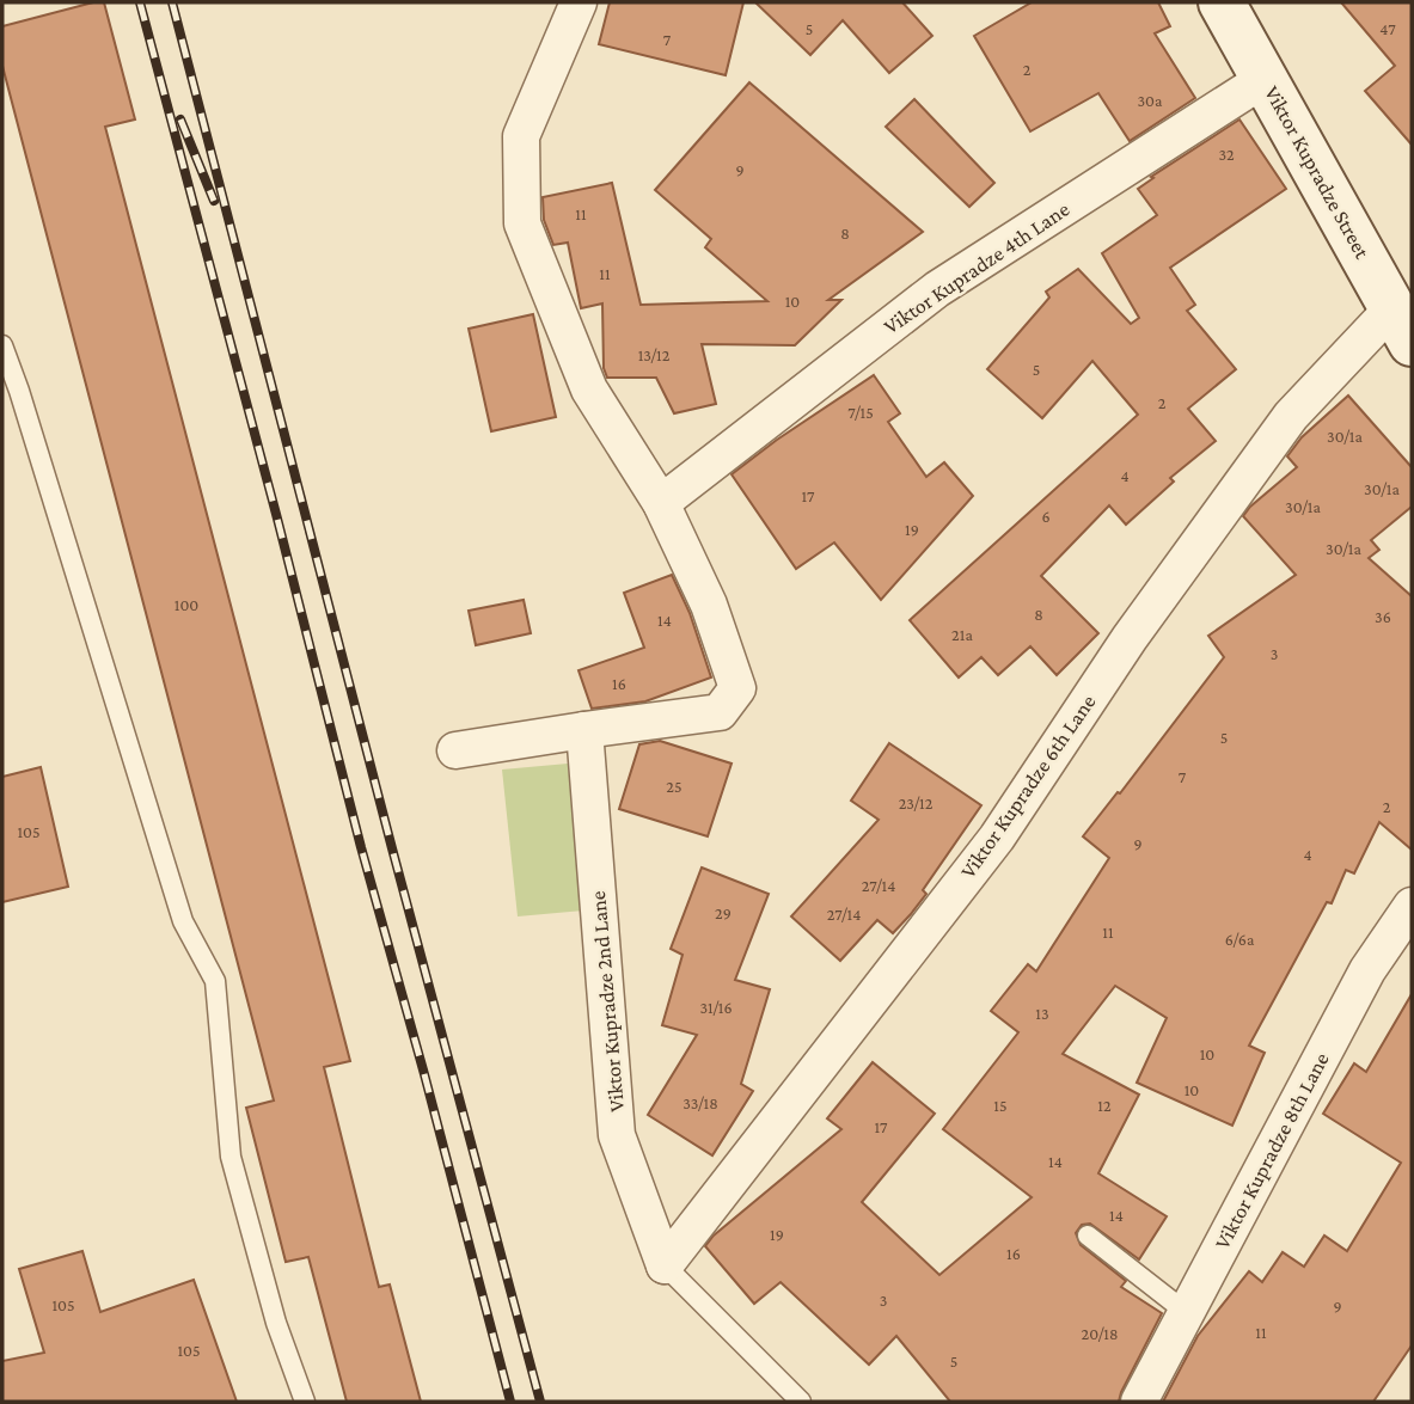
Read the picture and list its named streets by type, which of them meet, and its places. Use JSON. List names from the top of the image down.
{
  "streets": {
    "street": [
      "Viktor Kupradze Street",
      "Viktor Kupradze 4th Lane",
      "Viktor Kupradze 6th Lane",
      "Viktor Kupradze 2nd Lane",
      "Viktor Kupradze 8th Lane"
    ]
  },
  "crossings": [
    ["Viktor Kupradze Street", "Viktor Kupradze 4th Lane"],
    ["Viktor Kupradze Street", "Viktor Kupradze 6th Lane"],
    ["Viktor Kupradze 6th Lane", "Viktor Kupradze 2nd Lane"]
  ],
  "house_numbers": [
    "5",
    "47",
    "7",
    "2",
    "30a",
    "32",
    "9",
    "11",
    "8",
    "11",
    "10",
    "13/12",
    "5",
    "2",
    "7/15",
    "30/1a",
    "4",
    "30/1a",
    "17",
    "30/1a",
    "6",
    "19",
    "30/1a",
    "100",
    "8",
    "36",
    "14",
    "21a",
    "3",
    "16",
    "5",
    "7",
    "25",
    "23/12",
    "2",
    "105",
    "9",
    "4",
    "27/14",
    "29",
    "27/14",
    "11",
    "6/6a",
    "31/16",
    "13",
    "10",
    "10",
    "33/18",
    "15",
    "12",
    "17",
    "14",
    "14",
    "19",
    "16",
    "3",
    "105",
    "9",
    "11",
    "20/18",
    "105",
    "5"
  ]
}
